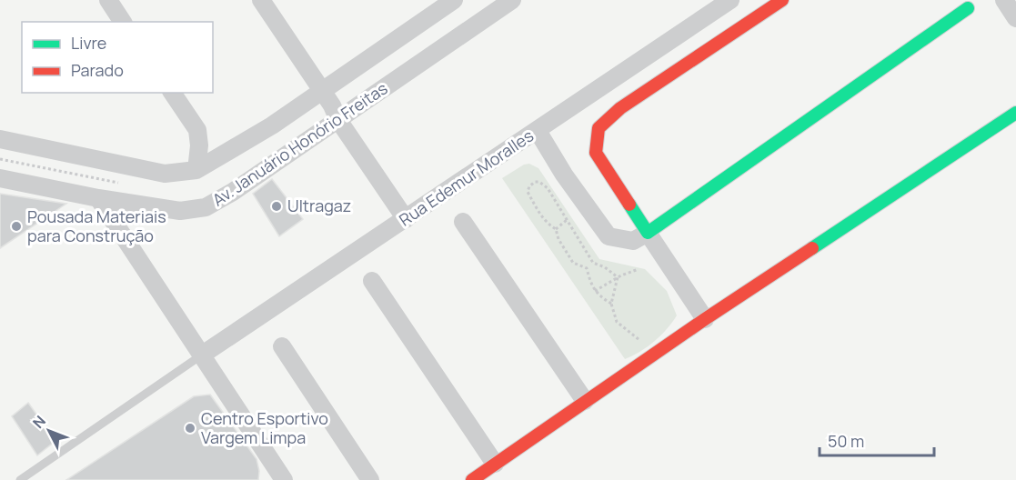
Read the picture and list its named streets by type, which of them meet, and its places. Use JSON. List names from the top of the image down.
{
  "streets": {
    "street": ["Av. Januário Honório Freitas", "Rua Edemur Moralles"]
  },
  "places": ["Ultragaz", "Pousada Materiais para Construção", "Centro Esportivo Vargem Limpa"],
  "legend": ["Livre", "Parado"],
  "scale_bar": "50 m",
  "north": "top left"
}
